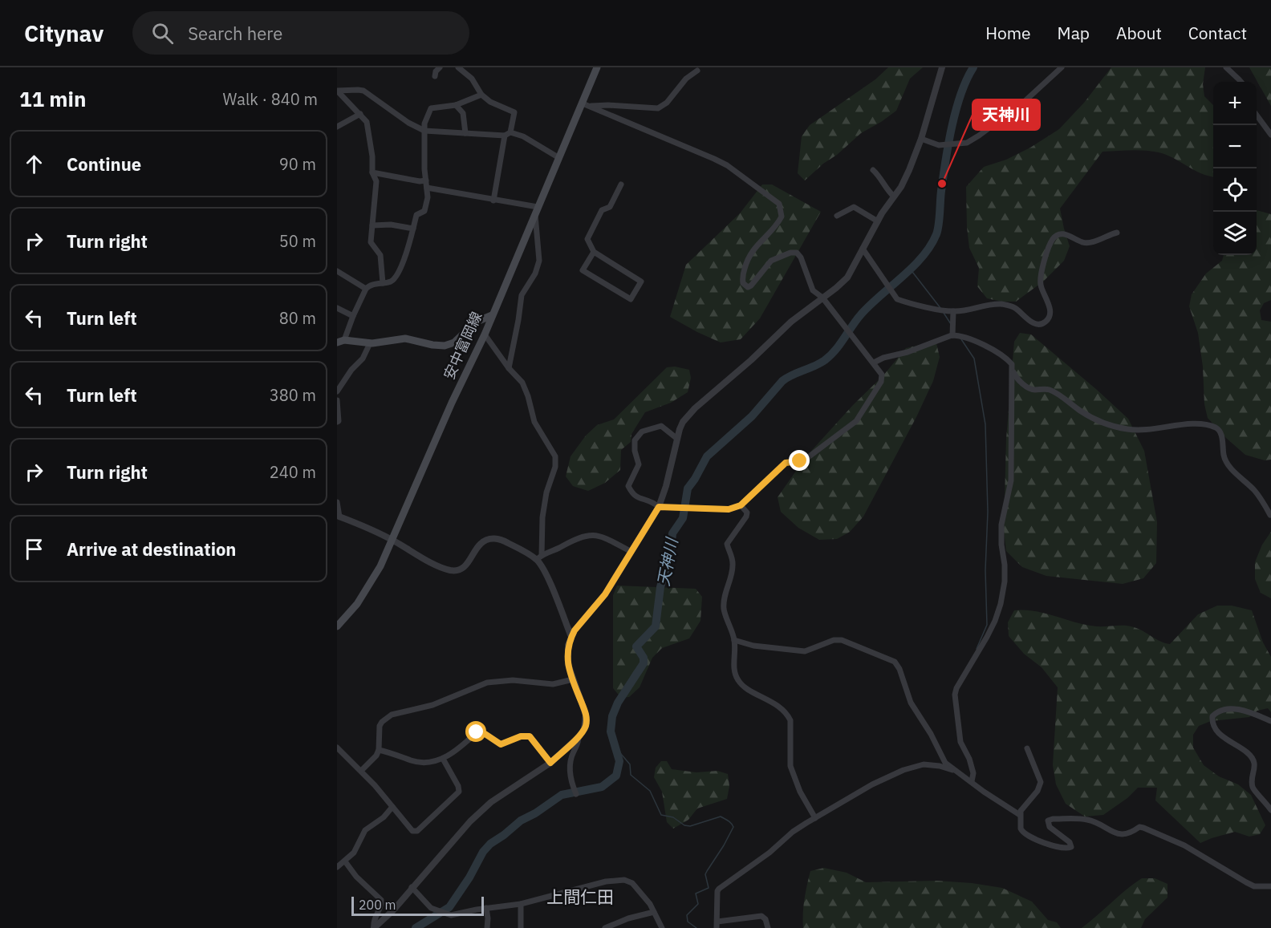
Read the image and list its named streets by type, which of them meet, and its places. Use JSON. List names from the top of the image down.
{
  "streets": {
    "main road": ["安中富岡線"]
  },
  "districts": ["上間仁田"],
  "water": ["天神川"],
  "places": ["天神川"],
  "scale_bar": "200 m",
  "page": {
    "header": "Citynav",
    "search": "Search here",
    "nav": [
      "Home",
      "Map",
      "About",
      "Contact"
    ],
    "heading": ["11 min", "Walk · 840 m"],
    "map_buttons": ["+", "−"],
    "list": [
      ["Continue", "90 m"],
      ["Turn right", "50 m"],
      ["Turn left", "80 m"],
      ["Turn left", "380 m"],
      ["Turn right", "240 m"],
      "Arrive at destination"
    ],
    "scale": "200 m"
  }
}
